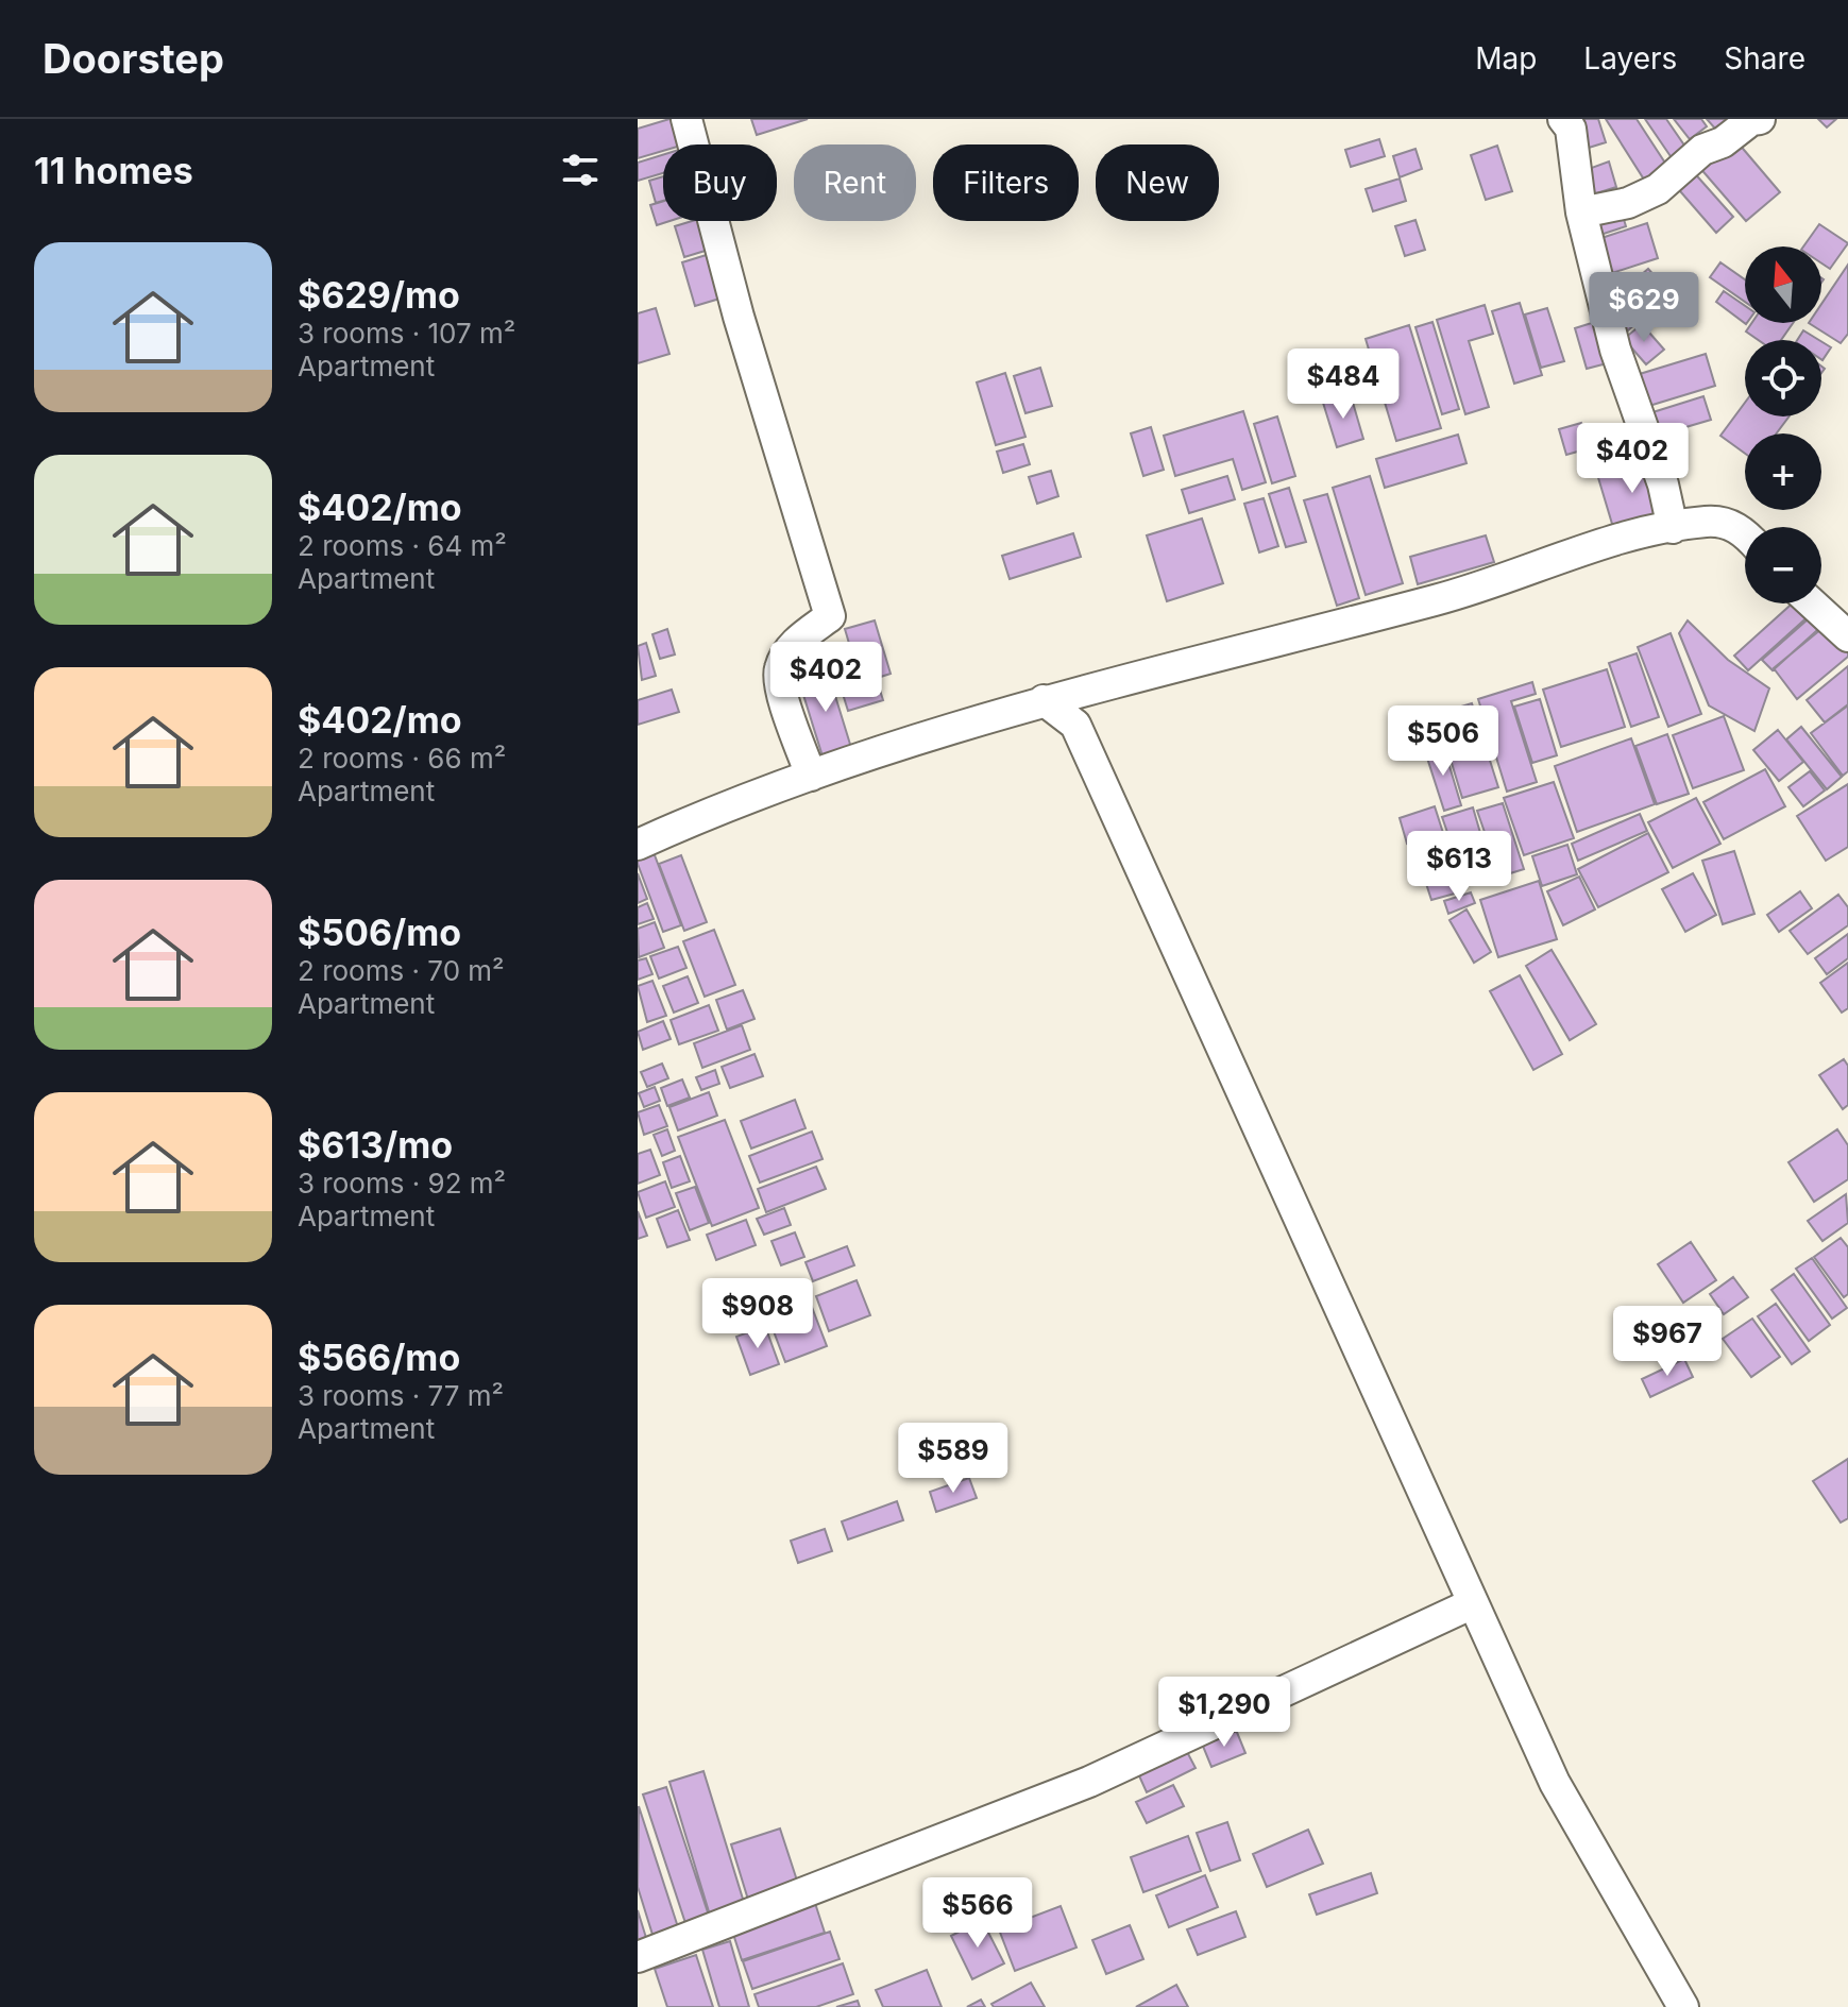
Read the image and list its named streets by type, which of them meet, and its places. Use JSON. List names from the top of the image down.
{
  "north": "top",
  "page": {
    "header": "Doorstep",
    "nav": ["Map", "Layers", "Share"],
    "heading": "11 homes",
    "chip": [
      "Buy",
      "Rent",
      "Filters",
      "New"
    ],
    "list": [
      {
        "name": "$629/mo",
        "note": "3 rooms · 107 m² · Apartment"
      },
      {
        "name": "$402/mo",
        "note": "2 rooms · 64 m² · Apartment"
      },
      {
        "name": "$402/mo",
        "note": "2 rooms · 66 m² · Apartment"
      },
      {
        "name": "$506/mo",
        "note": "2 rooms · 70 m² · Apartment"
      },
      {
        "name": "$613/mo",
        "note": "3 rooms · 92 m² · Apartment"
      },
      {
        "name": "$566/mo",
        "note": "3 rooms · 77 m² · Apartment"
      }
    ],
    "map_buttons": ["+", "−"],
    "price": [
      "$629",
      "$484",
      "$402",
      "$402",
      "$506",
      "$613",
      "$908",
      "$967",
      "$589",
      "$1,290",
      "$566"
    ]
  }
}
